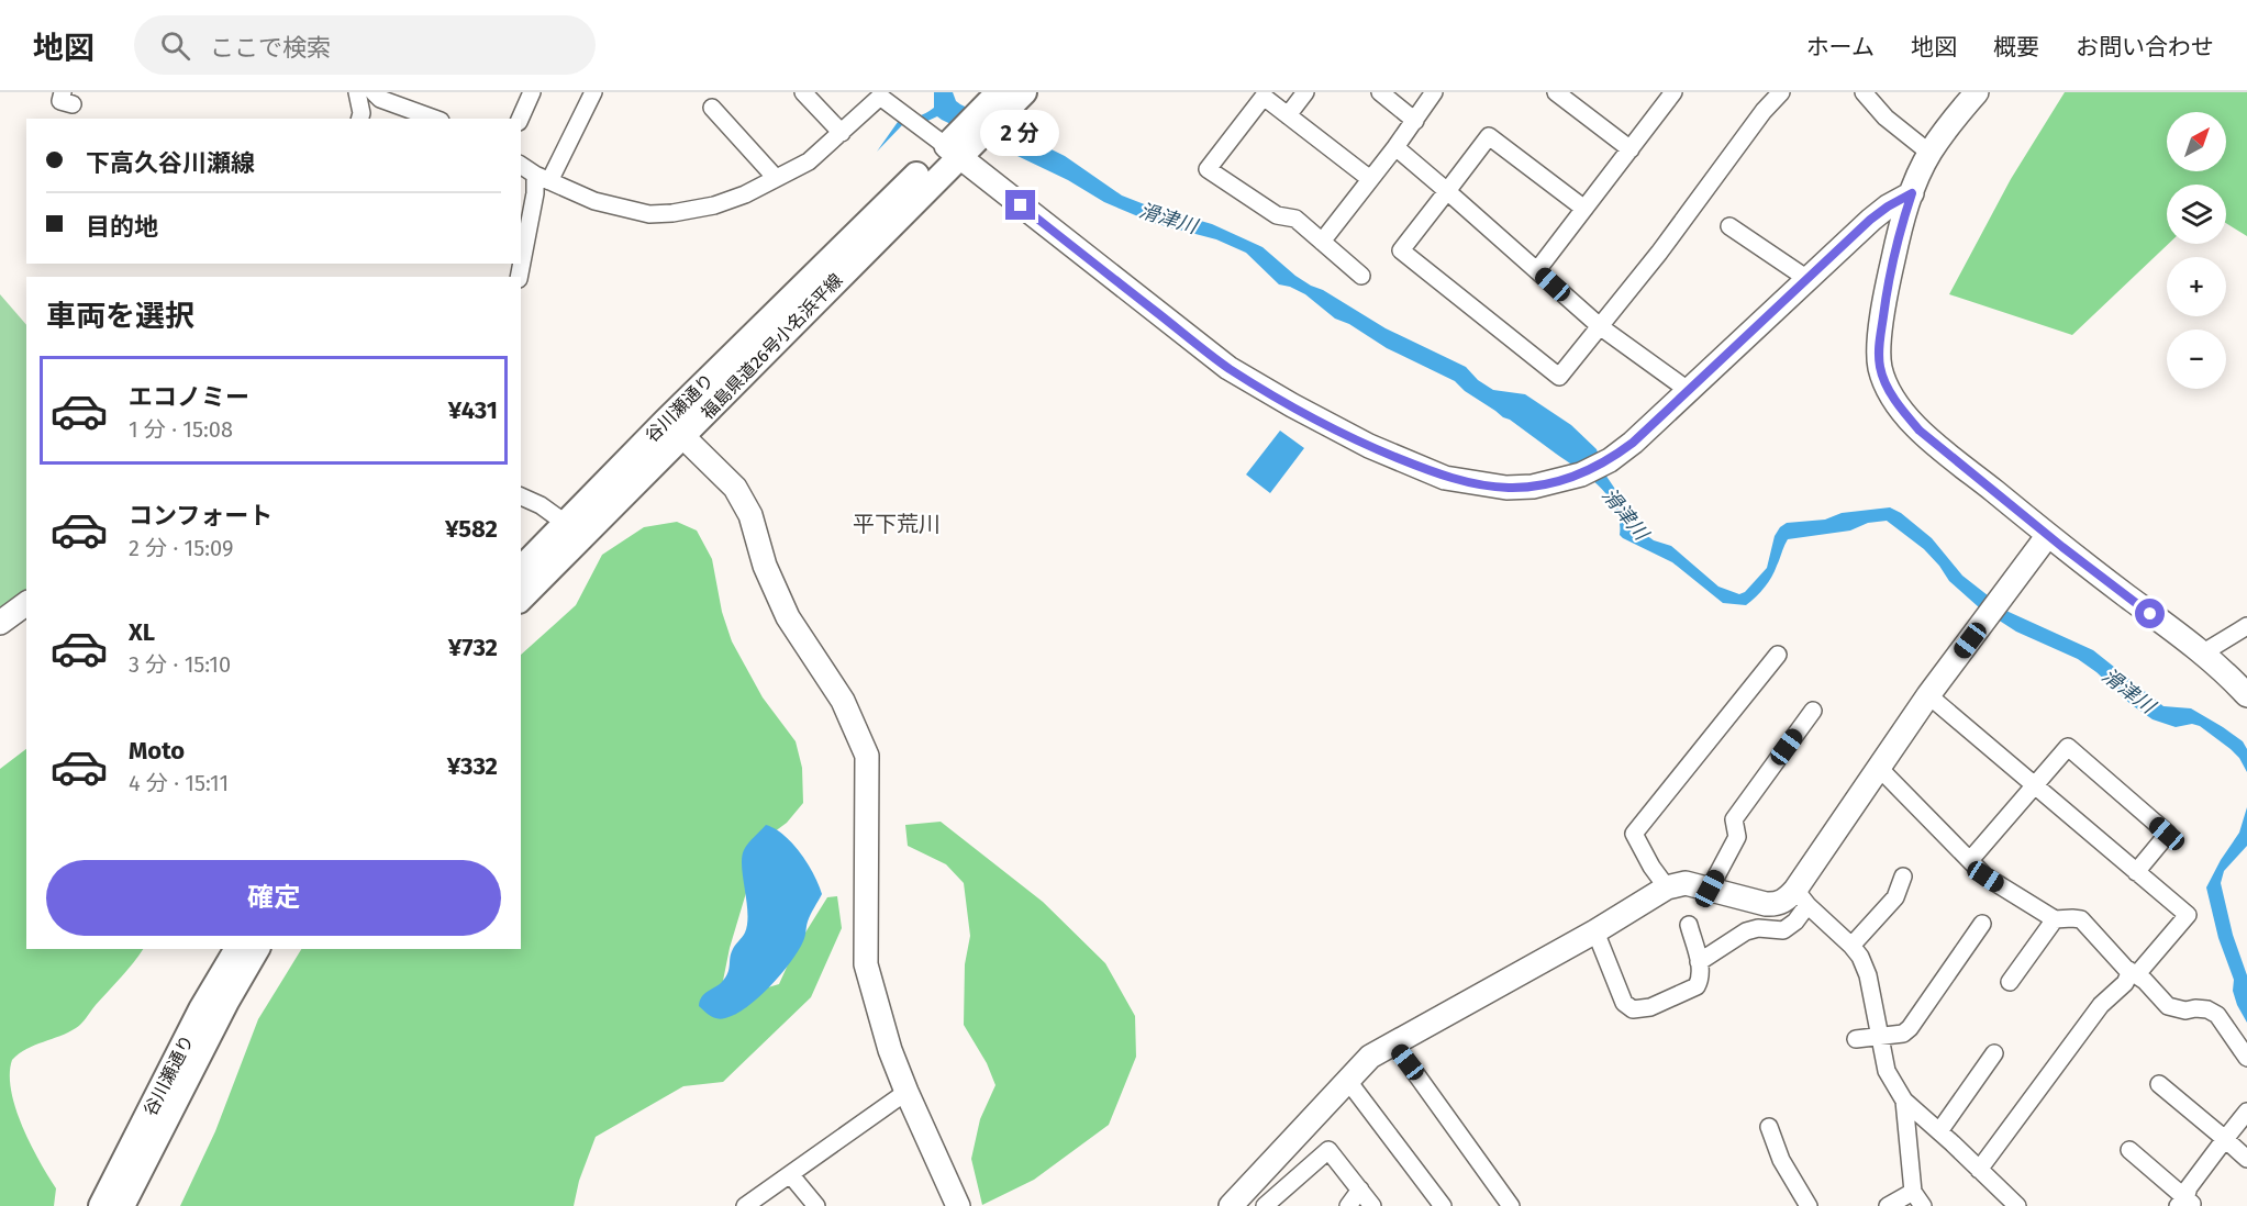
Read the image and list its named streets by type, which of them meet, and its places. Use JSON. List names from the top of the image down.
{
  "streets": {
    "main road": ["福島県道26号小名浜平線", "谷川瀬通り"]
  },
  "crossings": [
    ["福島県道26号小名浜平線", "谷川瀬通り"]
  ],
  "districts": ["平下荒川"],
  "water": ["滑津川"],
  "north": "top right",
  "page": {
    "header": "地図",
    "search": "ここで検索",
    "nav": [
      "ホーム",
      "地図",
      "概要",
      "お問い合わせ"
    ],
    "bubble": "2 分",
    "map_buttons": ["+", "−"],
    "banner": ["下高久谷川瀬線", "目的地"],
    "heading": "車両を選択",
    "list": [
      {
        "name": "エコノミー",
        "note": "1 分 · 15:08",
        "value": "¥431"
      },
      {
        "name": "コンフォート",
        "note": "2 分 · 15:09",
        "value": "¥582"
      },
      {
        "name": "XL",
        "note": "3 分 · 15:10",
        "value": "¥732"
      },
      {
        "name": "Moto",
        "note": "4 分 · 15:11",
        "value": "¥332"
      }
    ],
    "buttons": "確定"
  }
}
